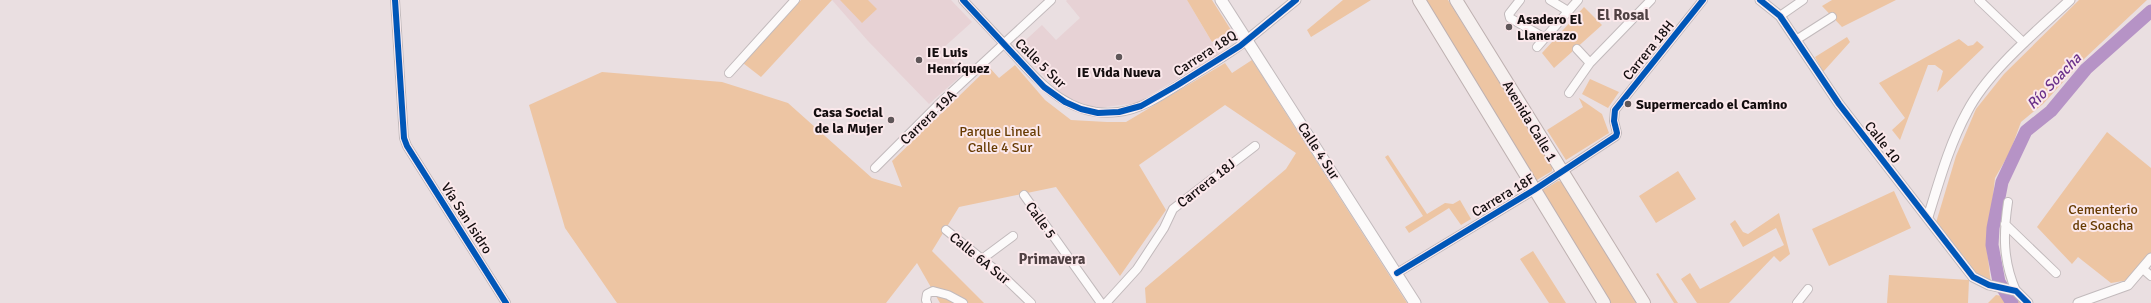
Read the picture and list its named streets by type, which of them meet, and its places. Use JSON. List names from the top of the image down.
{
  "streets": {
    "main road": ["Avenida Calle 1", "Calle 4 Sur"],
    "street": [
      "Carrera 18H",
      "Carrera 18Q",
      "Calle 5 Sur",
      "Carrera 19A",
      "Calle 10",
      "Carrera 18J",
      "Carrera 18F",
      "Vía San Isidro",
      "Calle 5",
      "Calle 6A Sur"
    ]
  },
  "crossings": [
    ["Carrera 18H", "Carrera 18F"],
    ["Carrera 18Q", "Calle 5 Sur"],
    ["Carrera 18Q", "Calle 4 Sur"],
    ["Calle 5 Sur", "Carrera 19A"],
    ["Avenida Calle 1", "Carrera 18F"],
    ["Calle 4 Sur", "Carrera 18F"]
  ],
  "districts": ["El Rosal", "Primavera"],
  "water": ["Río Soacha"],
  "parks": ["Parque Lineal Calle 4 Sur", "Cementerio de Soacha"],
  "places": [
    "Asadero El Llanerazo",
    "IE Vida Nueva",
    "IE Luis Henríquez",
    "Supermercado el Camino",
    "Casa Social de la Mujer"
  ]
}
